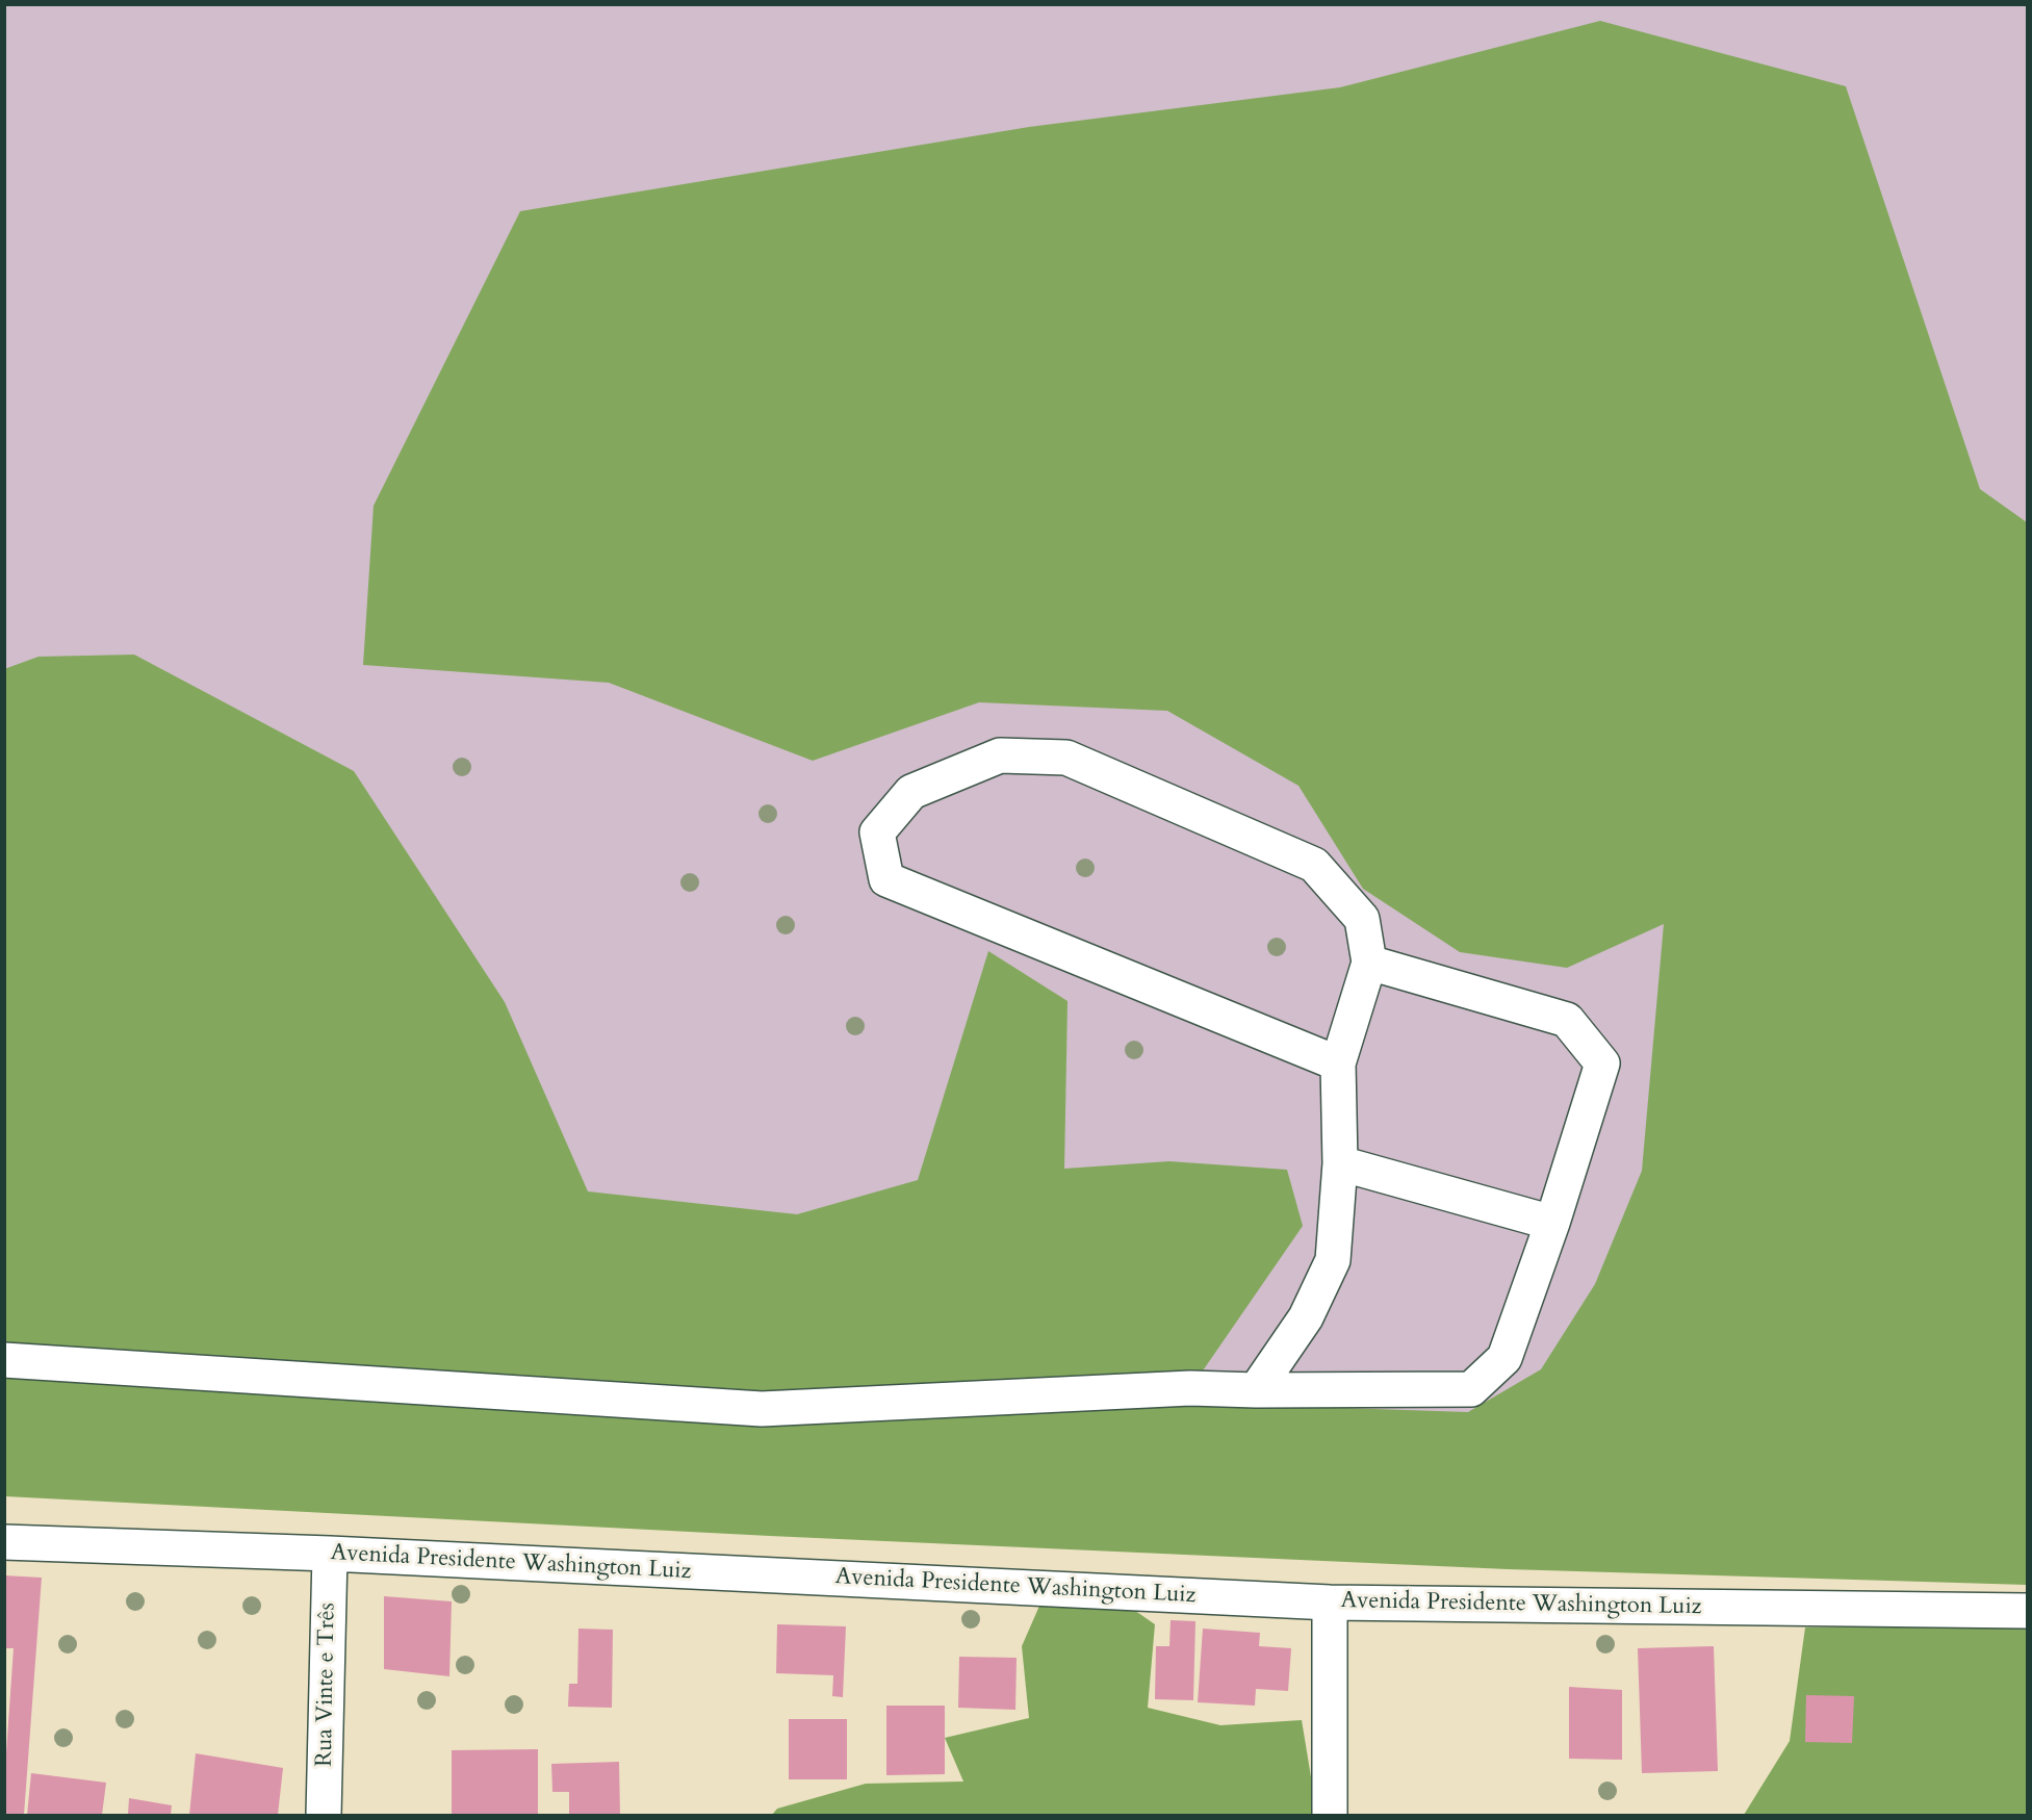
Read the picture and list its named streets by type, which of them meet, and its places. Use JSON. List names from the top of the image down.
{
  "streets": {
    "street": ["Avenida Presidente Washington Luiz", "Rua Vinte e Três"]
  },
  "crossings": [
    ["Avenida Presidente Washington Luiz", "Rua Vinte e Três"]
  ]
}
